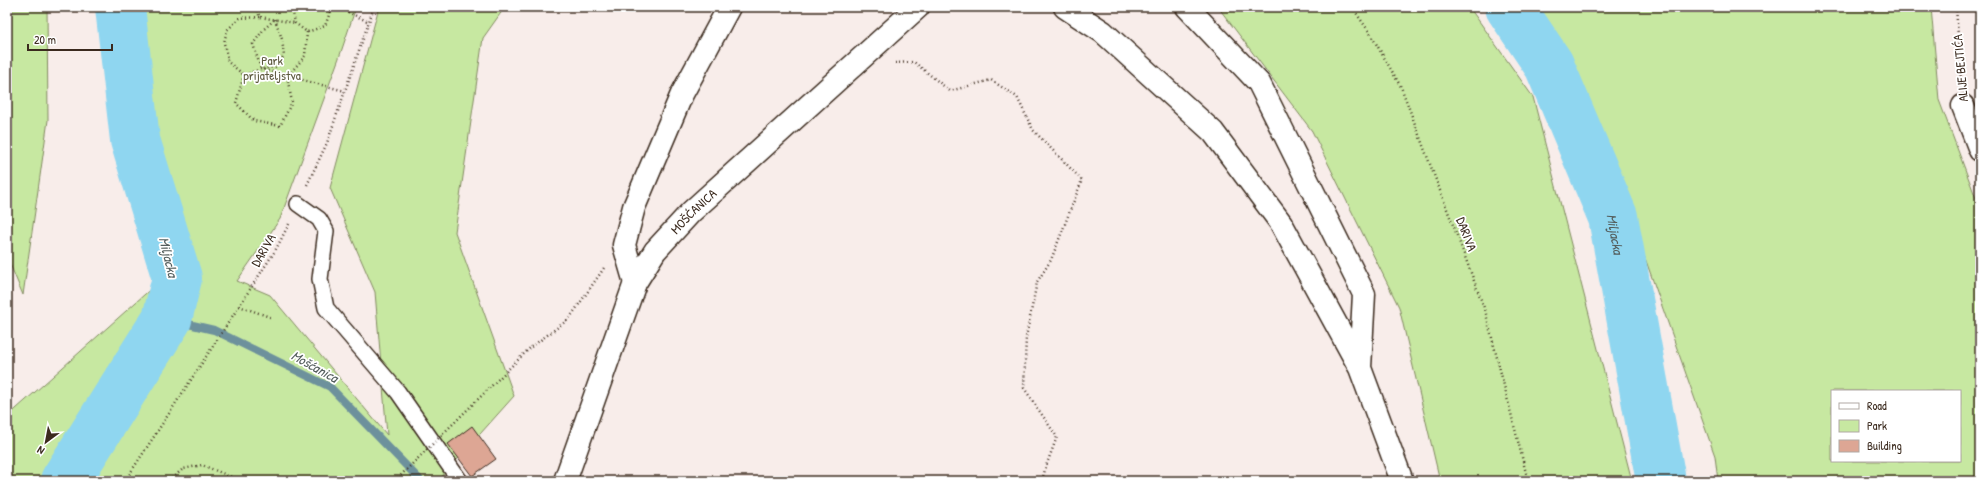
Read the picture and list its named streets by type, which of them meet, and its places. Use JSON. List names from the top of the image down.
{
  "streets": {
    "main road": ["ALIJE BEJTIĆA", "MOŠĆANICA"],
    "path": ["DARIVA"]
  },
  "water": ["Miljacka", "Mošćanica"],
  "parks": ["Park prijateljstva"],
  "legend": ["Road", "Park", "Building"],
  "scale_bar": "20 m",
  "north": "bottom left"
}
